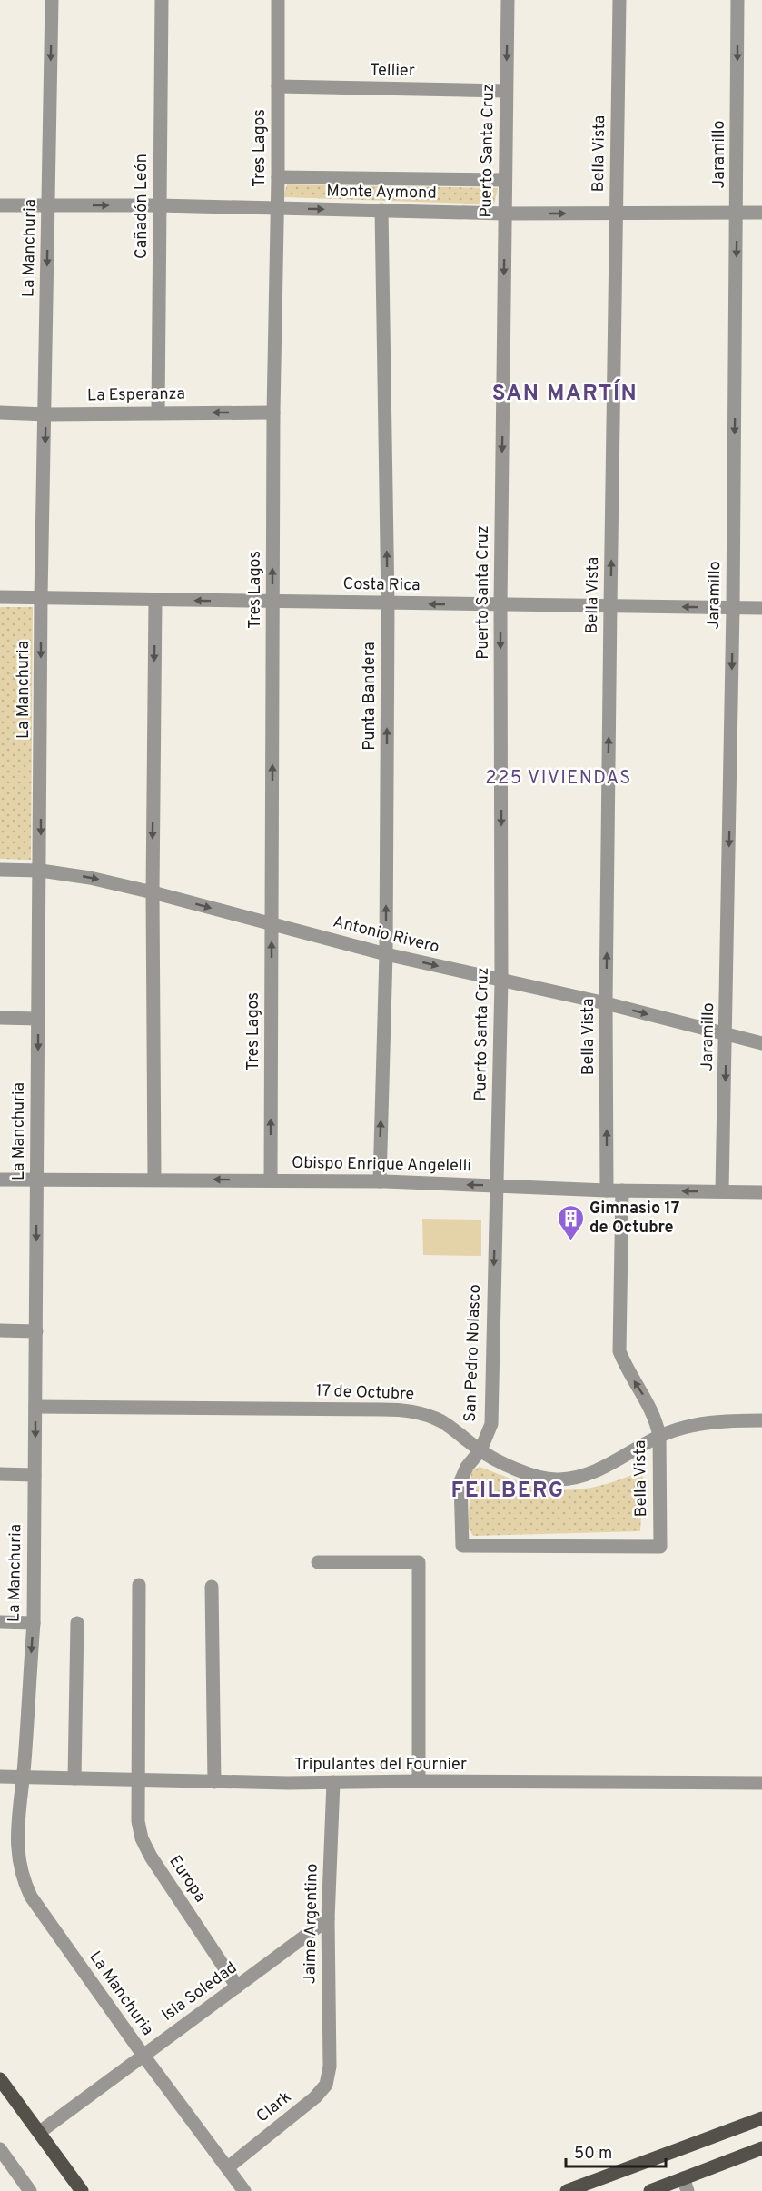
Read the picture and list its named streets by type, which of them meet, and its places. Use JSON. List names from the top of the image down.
{
  "streets": {
    "street": [
      "Tellier",
      "Tres Lagos",
      "Puerto Santa Cruz",
      "Bella Vista",
      "Jaramillo",
      "Monte Aymond",
      "Cañadón León",
      "La Manchuria",
      "La Esperanza",
      "Costa Rica",
      "Punta Bandera",
      "Antonio Rivero",
      "Obispo Enrique Angelelli",
      "San Pedro Nolasco",
      "17 de Octubre",
      "Tripulantes del Fournier",
      "Europa",
      "Jaime Argentino",
      "Isla Soledad",
      "Clark"
    ]
  },
  "crossings": [
    ["Tellier", "Tres Lagos"],
    ["Tellier", "Puerto Santa Cruz"],
    ["Tres Lagos", "Monte Aymond"],
    ["Tres Lagos", "La Esperanza"],
    ["Tres Lagos", "Costa Rica"],
    ["Tres Lagos", "Antonio Rivero"],
    ["Tres Lagos", "Obispo Enrique Angelelli"],
    ["Puerto Santa Cruz", "Monte Aymond"],
    ["Puerto Santa Cruz", "Costa Rica"],
    ["Puerto Santa Cruz", "Antonio Rivero"],
    ["Puerto Santa Cruz", "Obispo Enrique Angelelli"],
    ["Puerto Santa Cruz", "San Pedro Nolasco"],
    ["Bella Vista", "Monte Aymond"],
    ["Bella Vista", "Costa Rica"],
    ["Bella Vista", "Antonio Rivero"],
    ["Bella Vista", "Obispo Enrique Angelelli"],
    ["Bella Vista", "San Pedro Nolasco"],
    ["Bella Vista", "17 de Octubre"],
    ["Jaramillo", "Monte Aymond"],
    ["Jaramillo", "Costa Rica"],
    ["Jaramillo", "Antonio Rivero"],
    ["Jaramillo", "Obispo Enrique Angelelli"],
    ["Monte Aymond", "Cañadón León"],
    ["Monte Aymond", "La Manchuria"],
    ["Monte Aymond", "Punta Bandera"],
    ["Cañadón León", "La Esperanza"],
    ["La Manchuria", "La Esperanza"],
    ["La Manchuria", "Costa Rica"],
    ["La Manchuria", "Antonio Rivero"],
    ["La Manchuria", "Obispo Enrique Angelelli"],
    ["La Manchuria", "17 de Octubre"],
    ["La Manchuria", "Tripulantes del Fournier"],
    ["La Manchuria", "Isla Soledad"],
    ["La Manchuria", "Clark"],
    ["Costa Rica", "Punta Bandera"],
    ["Punta Bandera", "Antonio Rivero"],
    ["Punta Bandera", "Obispo Enrique Angelelli"],
    ["Obispo Enrique Angelelli", "San Pedro Nolasco"],
    ["San Pedro Nolasco", "17 de Octubre"],
    ["Tripulantes del Fournier", "Europa"],
    ["Tripulantes del Fournier", "Jaime Argentino"],
    ["Europa", "Isla Soledad"],
    ["Jaime Argentino", "Isla Soledad"],
    ["Jaime Argentino", "Clark"]
  ],
  "one_way": [
    "Puerto Santa Cruz",
    "Bella Vista",
    "Jaramillo",
    "La Esperanza",
    "Costa Rica",
    "Punta Bandera",
    "Antonio Rivero",
    "Obispo Enrique Angelelli",
    "San Pedro Nolasco"
  ],
  "districts": ["SAN MARTÍN", "225 VIVIENDAS", "FEILBERG"],
  "places": {
    "building": ["Gimnasio 17 de Octubre"]
  },
  "scale_bar": "50 m"
}
